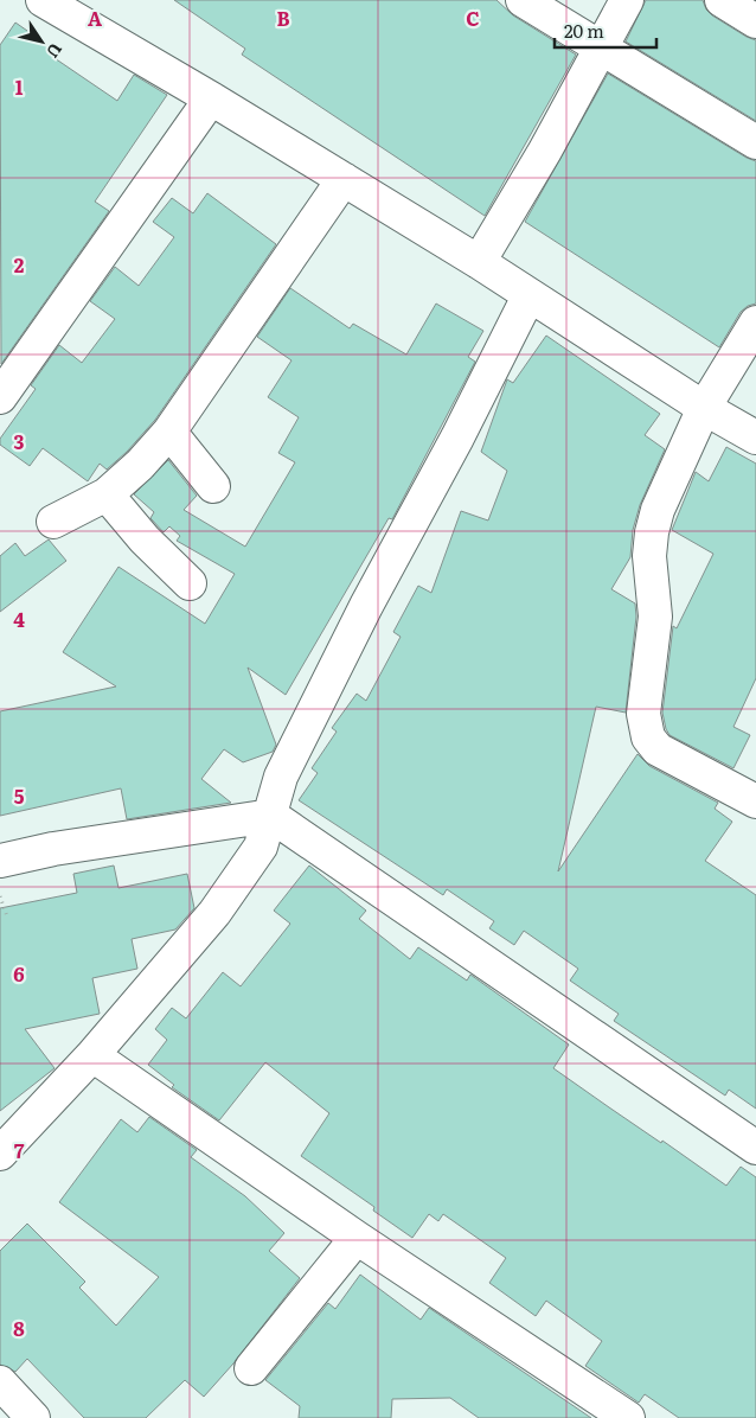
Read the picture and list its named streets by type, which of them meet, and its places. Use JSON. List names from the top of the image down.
{
  "scale_bar": "20 m",
  "north": "bottom right",
  "grid": {
    "columns": ["A", "B", "C"],
    "rows": [
      "1",
      "2",
      "3",
      "4",
      "5",
      "6",
      "7",
      "8"
    ]
  }
}
